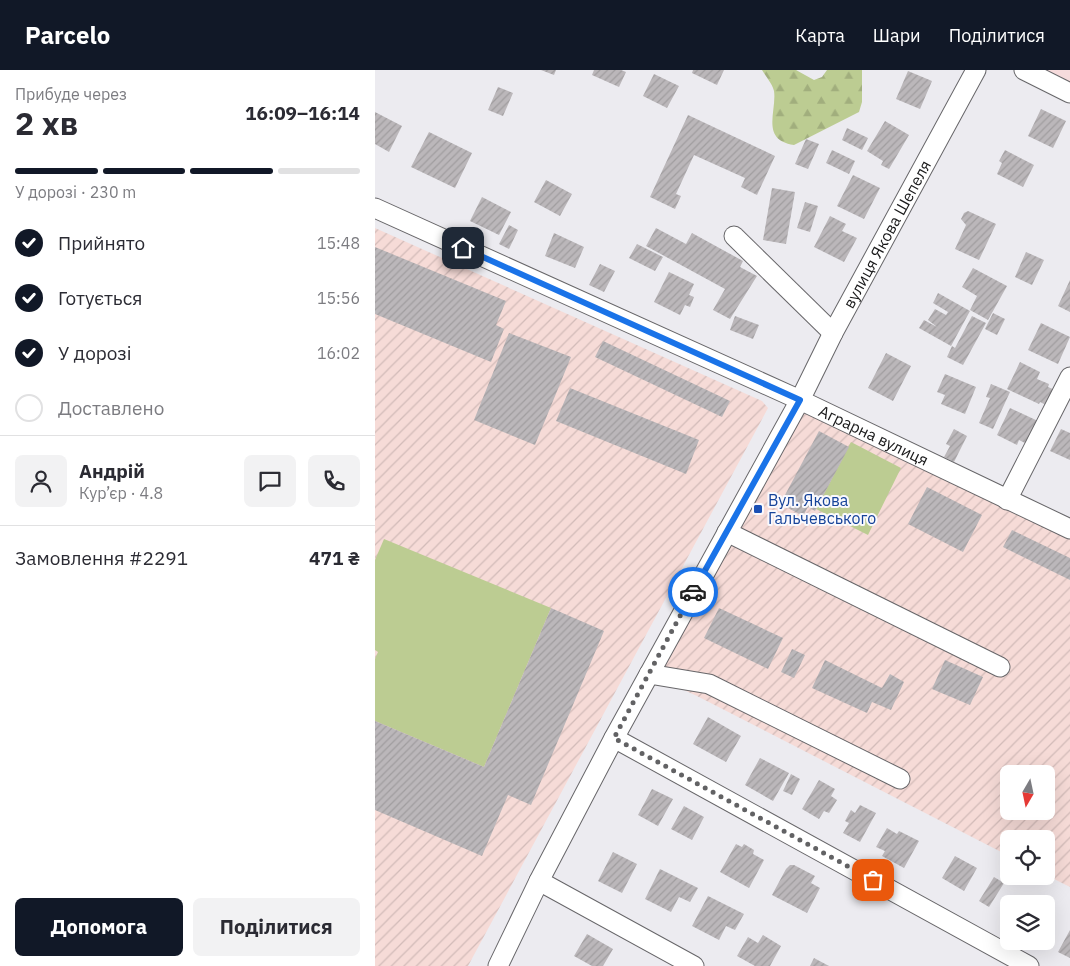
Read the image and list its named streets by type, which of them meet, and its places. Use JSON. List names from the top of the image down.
{
  "streets": {
    "street": ["вулиця Якова Шепеля", "Аграрна вулиця"]
  },
  "crossings": [
    ["вулиця Якова Шепеля", "Аграрна вулиця"]
  ],
  "places": {
    "transit": ["Вул. Якова Гальчевського"]
  },
  "north": "bottom",
  "page": {
    "header": "Parcelo",
    "nav": ["Карта", "Шари", "Поділитися"],
    "heading": ["2 хв", "Прибуде через", "16:09–16:14"],
    "panel": [
      "Андрій",
      "Кур’єр · 4.8",
      "Замовлення #2291",
      "471 ₴"
    ],
    "bar": "У дорозі · 230 m",
    "list": [
      ["Прийнято", "15:48"],
      ["Готується", "15:56"],
      ["У дорозі", "16:02"],
      "Доставлено"
    ],
    "buttons": ["Допомога", "Поділитися"]
  }
}
